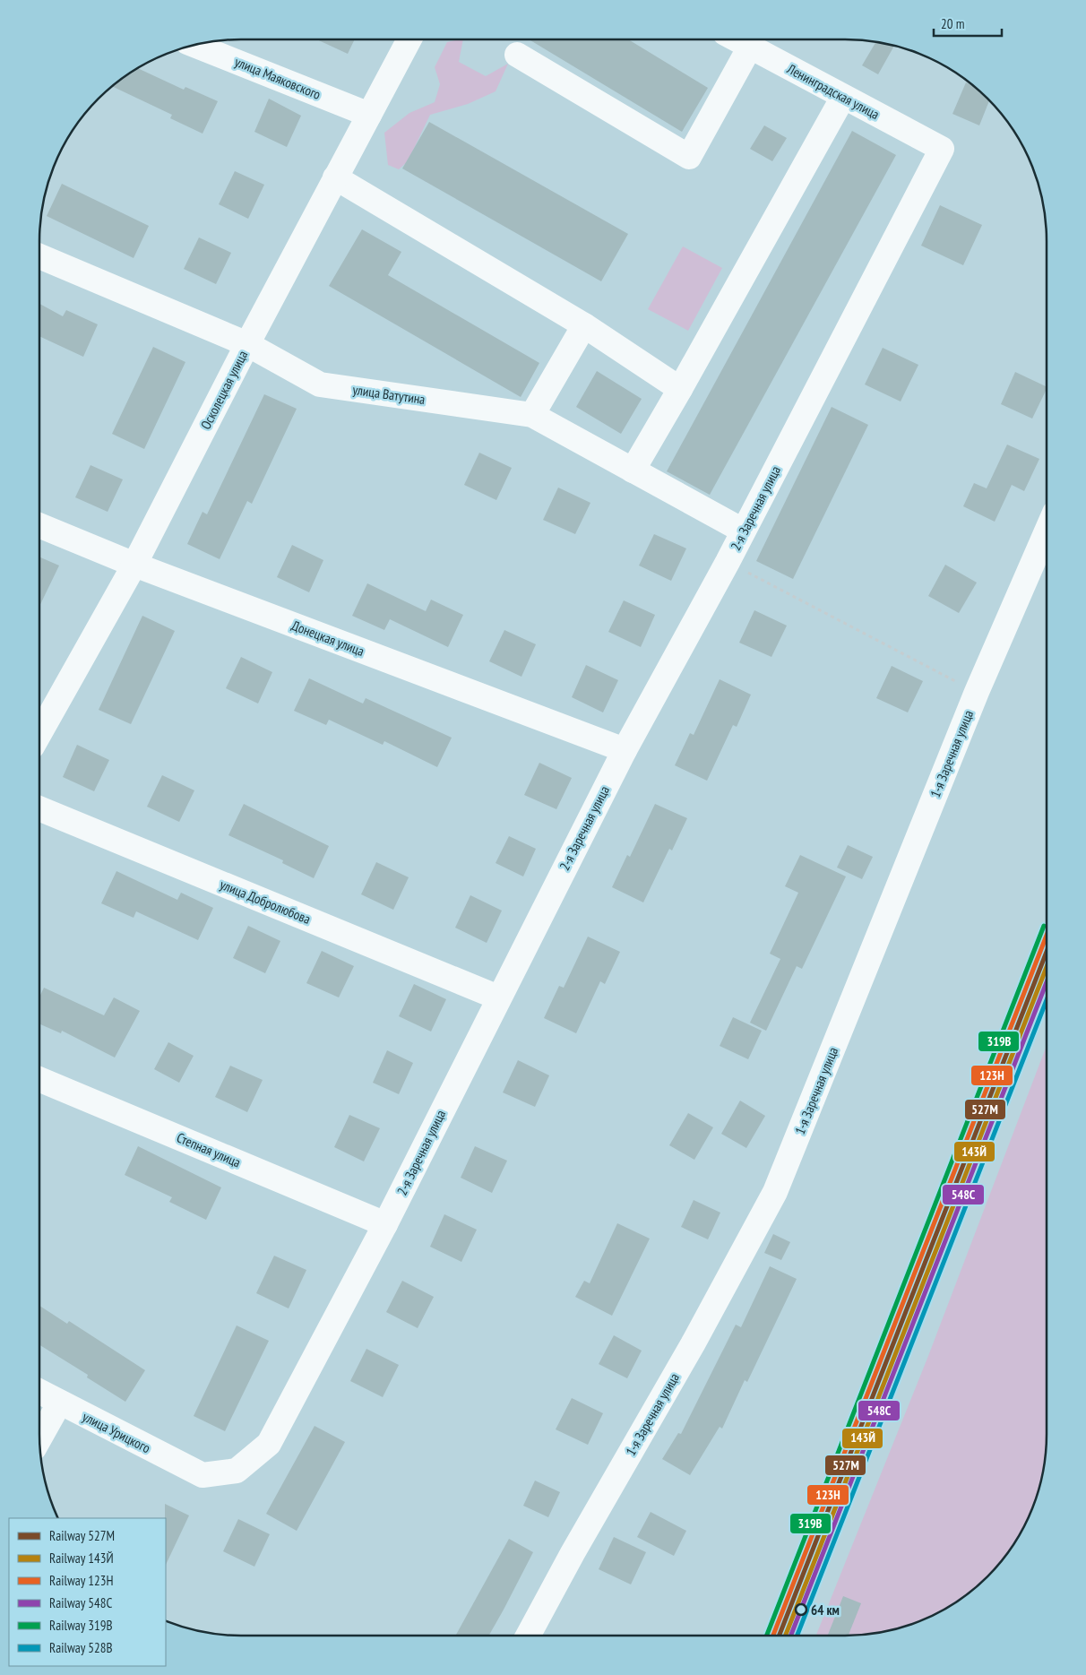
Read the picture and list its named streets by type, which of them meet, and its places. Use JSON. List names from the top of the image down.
{
  "streets": {
    "street": [
      "улица Маяковского",
      "Ленинградская улица",
      "Осколецкая улица",
      "улица Ватутина",
      "2-я Заречная улица",
      "Донецкая улица",
      "1-я Заречная улица",
      "улица Добролюбова",
      "Степная улица",
      "улица Урицкого"
    ]
  },
  "crossings": [
    ["улица Маяковского", "Осколецкая улица"],
    ["Ленинградская улица", "2-я Заречная улица"],
    ["Осколецкая улица", "улица Ватутина"],
    ["Осколецкая улица", "Донецкая улица"],
    ["улица Ватутина", "2-я Заречная улица"],
    ["2-я Заречная улица", "Донецкая улица"],
    ["2-я Заречная улица", "улица Добролюбова"],
    ["2-я Заречная улица", "Степная улица"],
    ["2-я Заречная улица", "улица Урицкого"]
  ],
  "places": ["64 км"],
  "lines": [
    "rail line 319В",
    "rail line 123Н",
    "rail line 527М",
    "rail line 143Й",
    "rail line 548С",
    "rail line 528В"
  ],
  "legend": [
    "Railway 527М",
    "Railway 143Й",
    "Railway 123Н",
    "Railway 548С",
    "Railway 319В",
    "Railway 528В"
  ],
  "scale_bar": "20 m"
}
